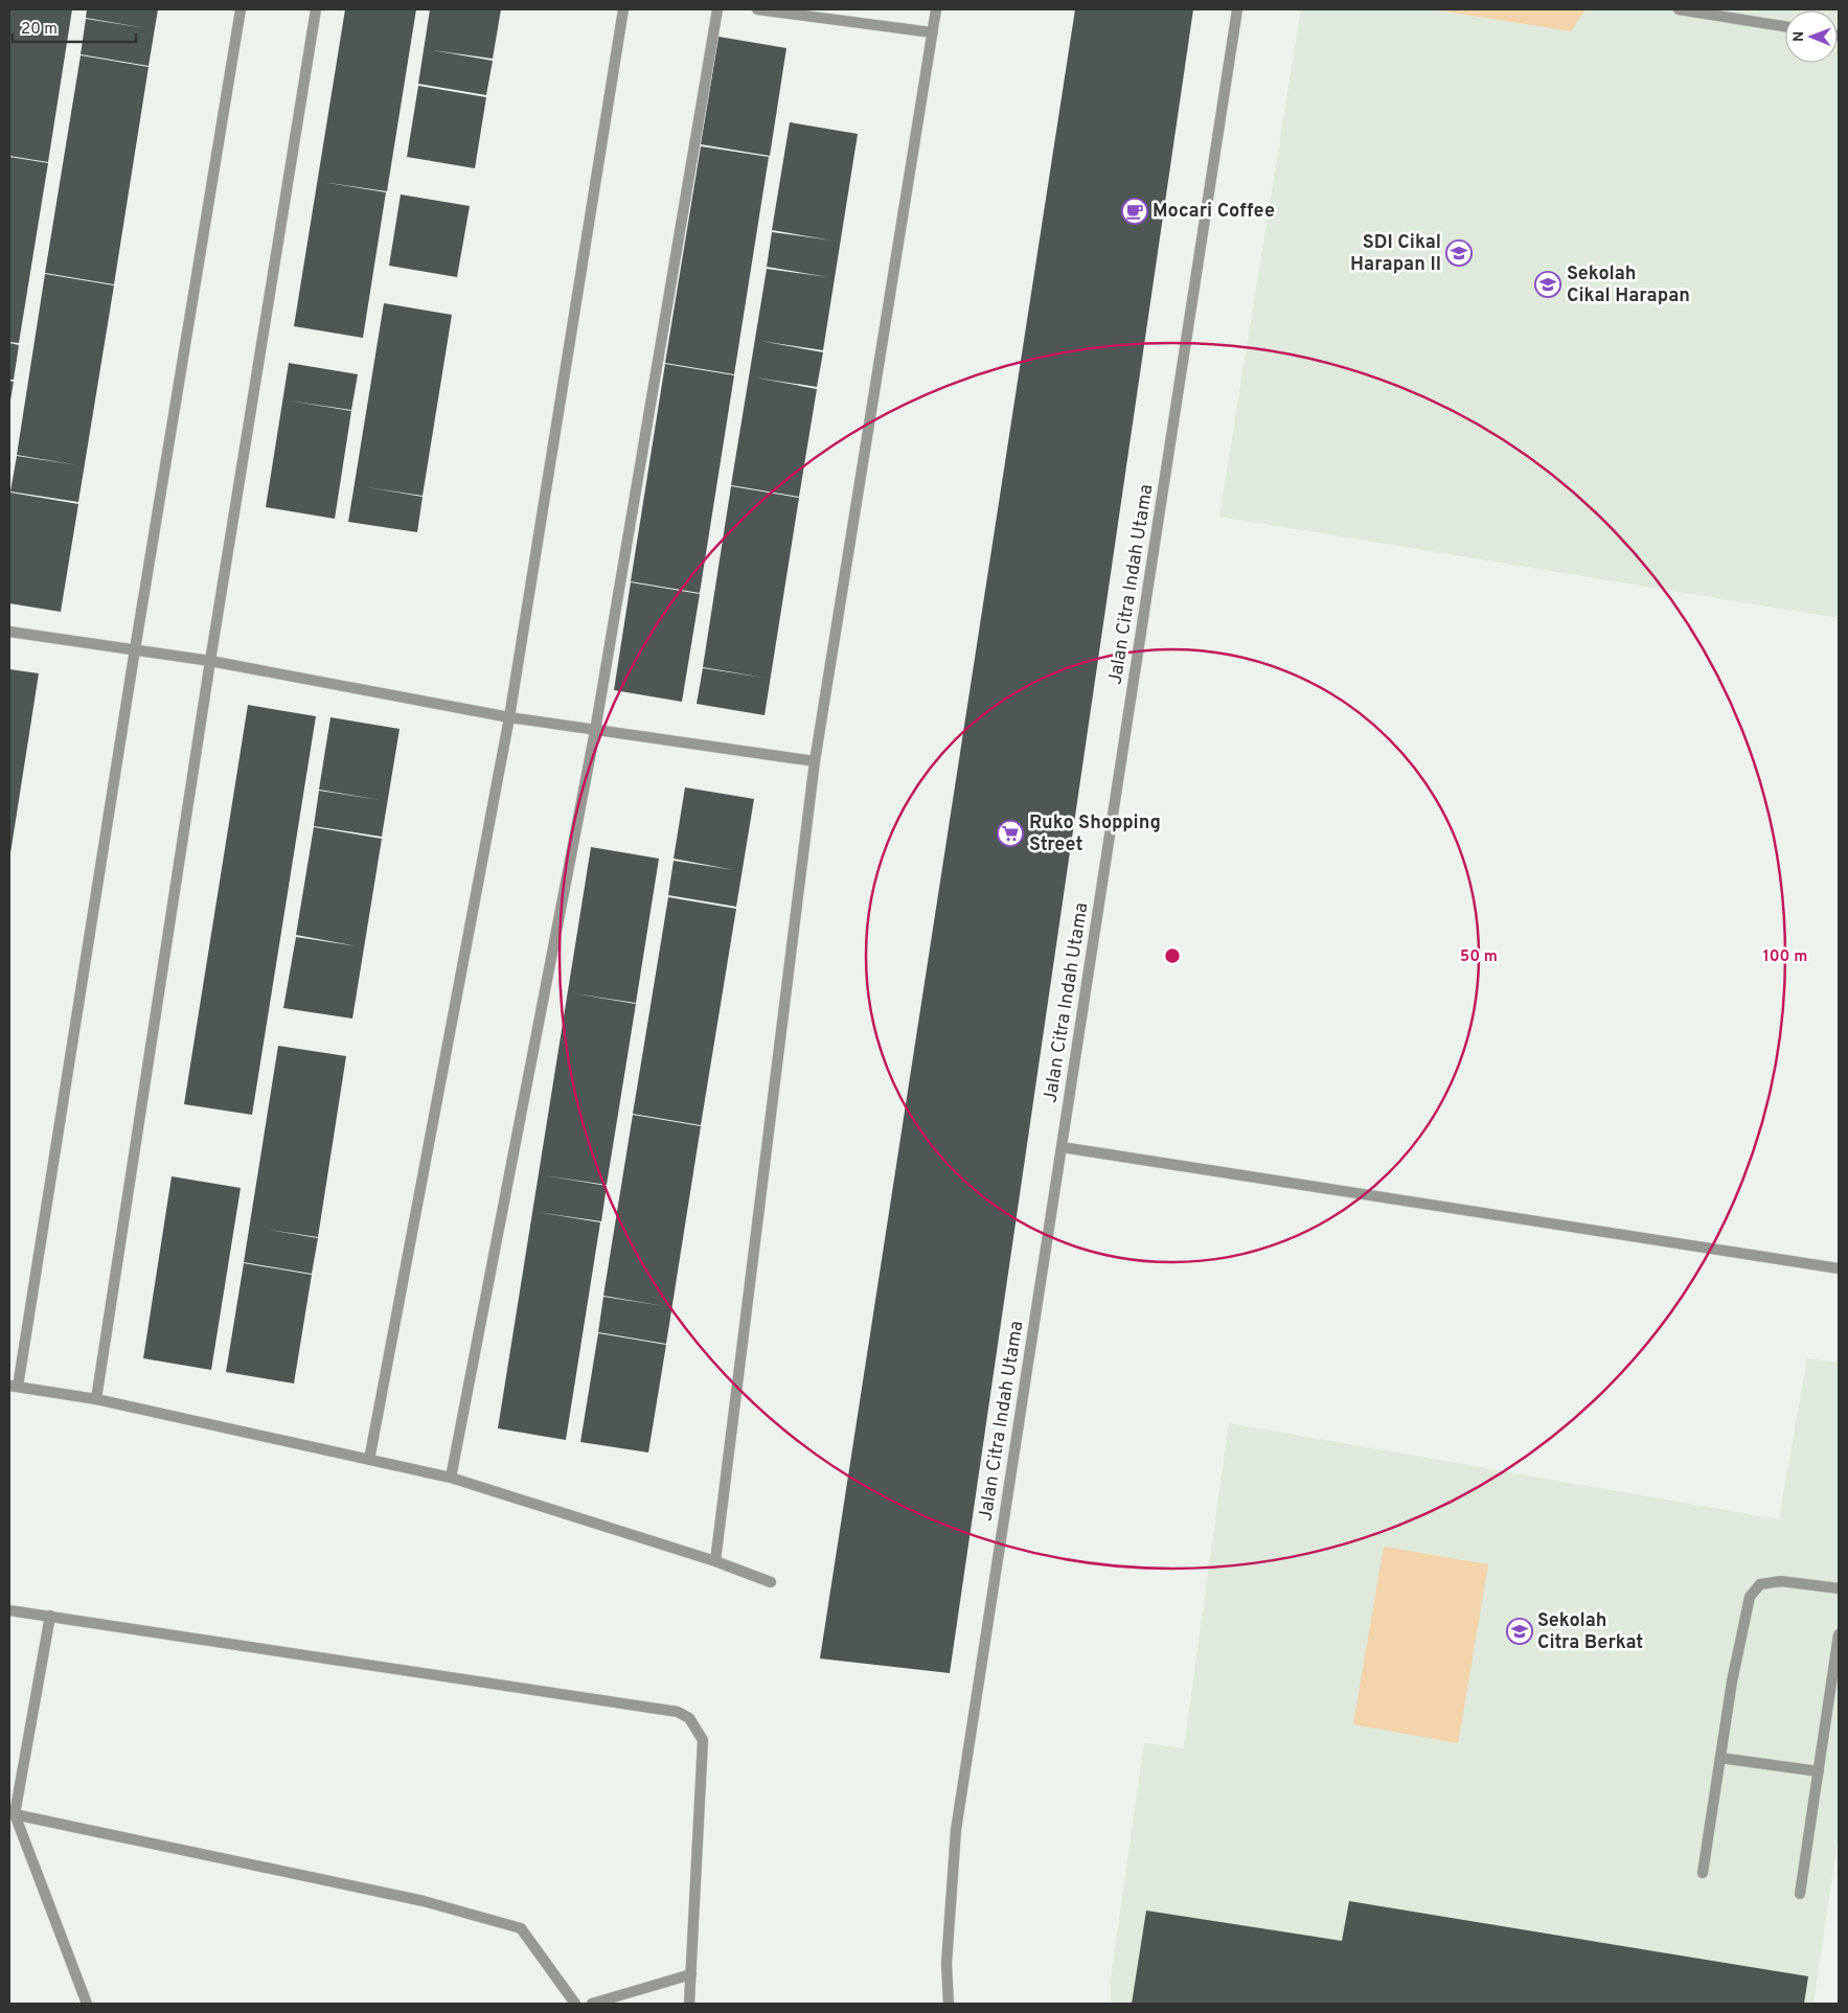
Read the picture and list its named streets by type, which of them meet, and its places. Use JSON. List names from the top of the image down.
{
  "streets": {
    "street": ["Jalan Citra Indah Utama"]
  },
  "places": {
    "cafe": ["Mocari Coffee"],
    "school or university": ["SDI Cikal Harapan II", "Sekolah Cikal Harapan", "Sekolah Citra Berkat"],
    "supermarket": ["Ruko Shopping Street"]
  },
  "scale_bar": "20 m",
  "north": "left",
  "rings": ["50 m", "100 m"]
}
